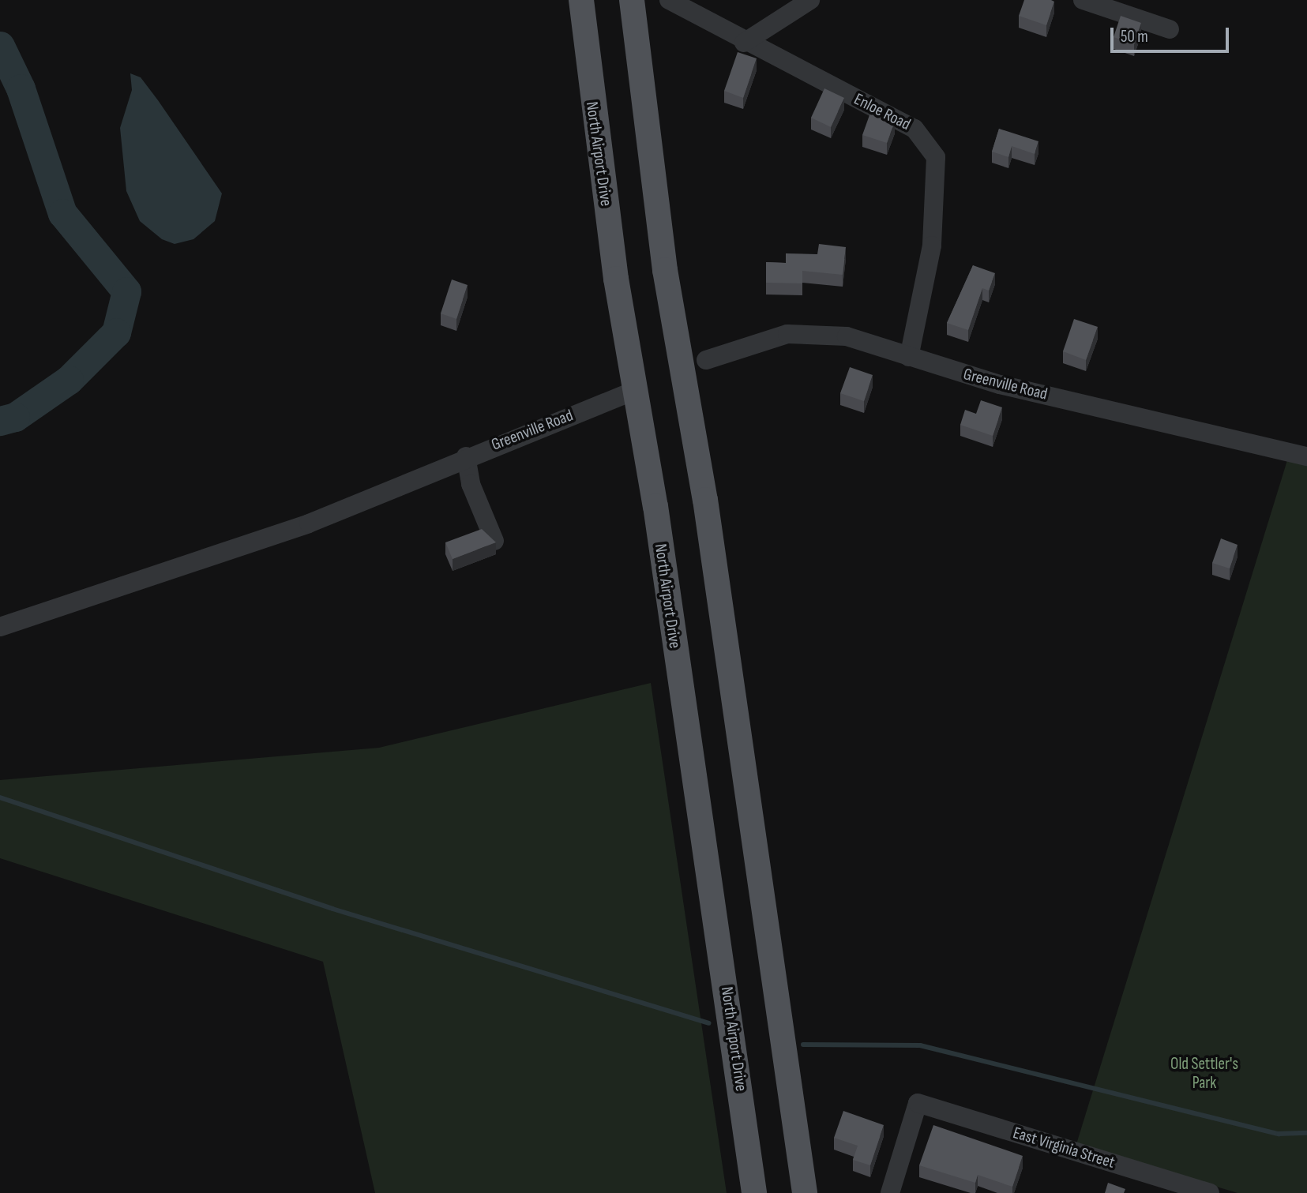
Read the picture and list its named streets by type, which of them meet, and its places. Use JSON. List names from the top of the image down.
{
  "streets": {
    "main road": ["North Airport Drive"],
    "street": ["Enloe Road", "Greenville Road", "East Virginia Street"]
  },
  "crossings": [
    ["Enloe Road", "Greenville Road"],
    ["North Airport Drive", "Greenville Road"]
  ],
  "parks": ["Old Settler's Park"],
  "scale_bar": "50 m"
}
